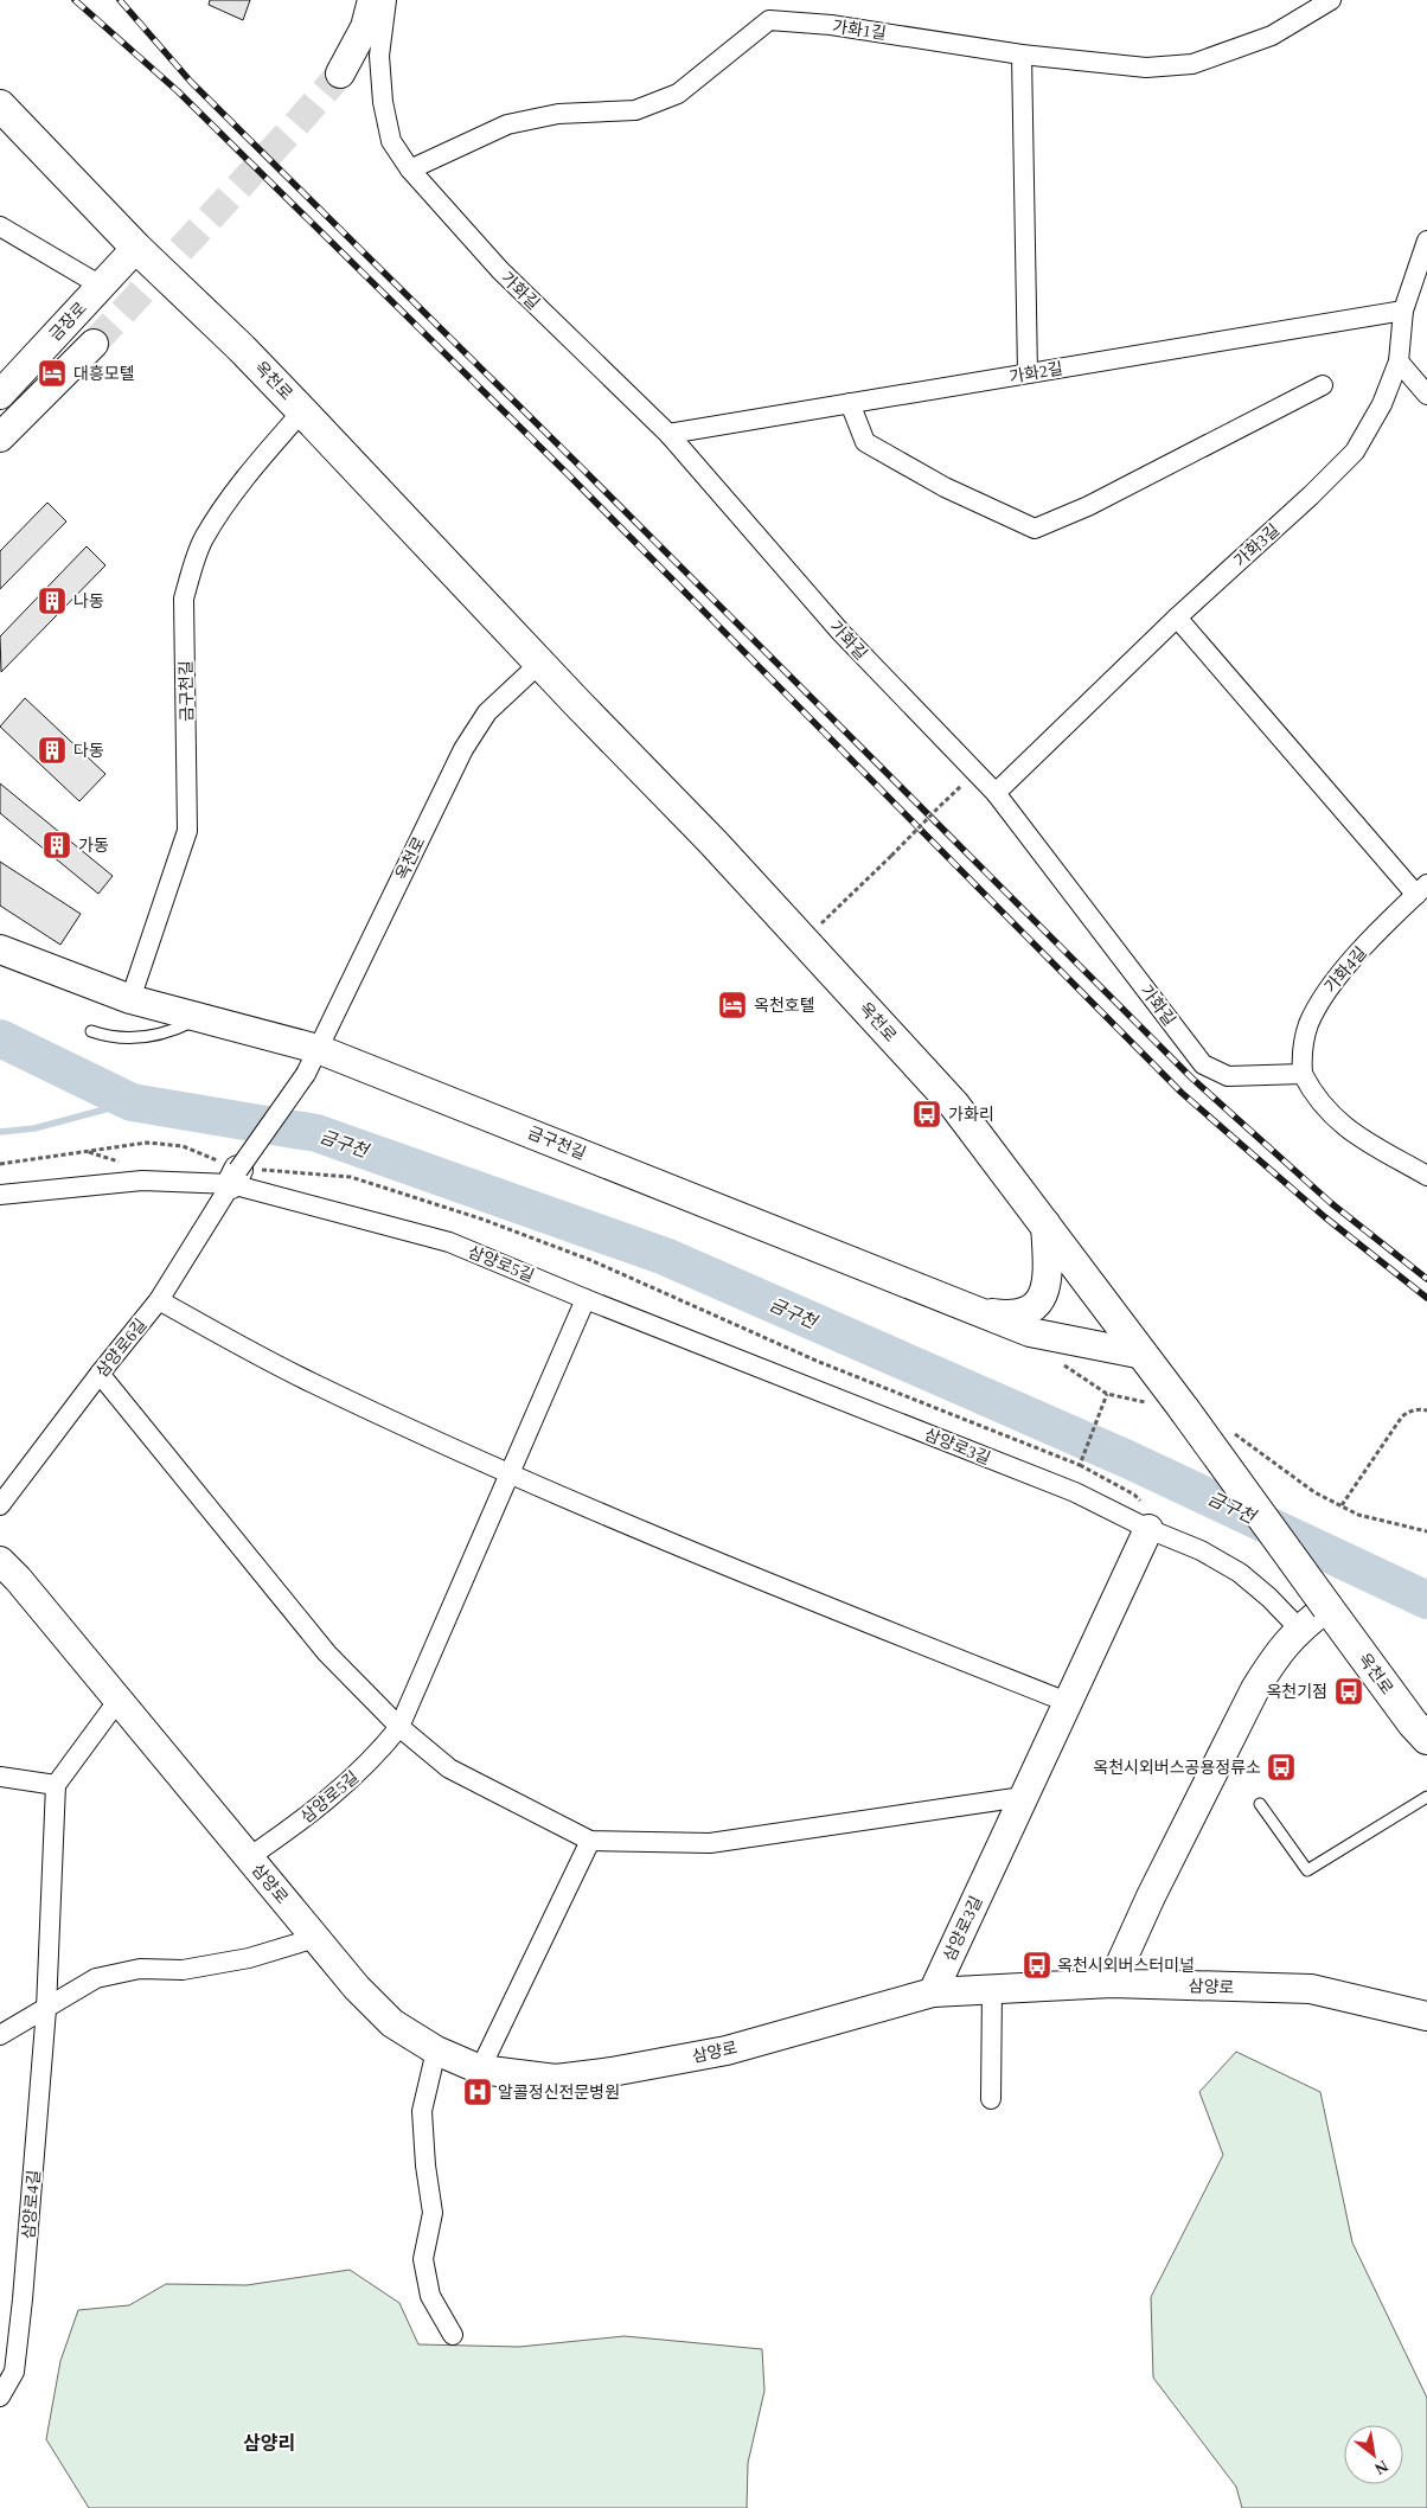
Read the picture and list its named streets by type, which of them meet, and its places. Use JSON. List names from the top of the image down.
{
  "streets": {
    "main road": ["옥천로"],
    "street": [
      "가화1길",
      "가화길",
      "금장로",
      "가화2길",
      "가화3길",
      "금구천길",
      "가화4길",
      "삼양로5길",
      "삼양로6길",
      "삼양로3길",
      "삼양로",
      "삼양로4길"
    ]
  },
  "crossings": [
    ["가화1길", "가화길"],
    ["가화길", "가화2길"],
    ["가화길", "가화3길"],
    ["가화길", "가화4길"],
    ["금장로", "옥천로"],
    ["가화2길", "가화3길"],
    ["옥천로", "금구천길"],
    ["옥천로", "삼양로5길"],
    ["옥천로", "삼양로6길"],
    ["삼양로5길", "삼양로6길"],
    ["삼양로5길", "삼양로3길"],
    ["삼양로5길", "삼양로"],
    ["삼양로3길", "삼양로"]
  ],
  "districts": ["삼양리"],
  "water": ["금구천"],
  "places": {
    "hotel": ["대흥모텔", "옥천호텔"],
    "building": ["나동", "다동", "가동"],
    "bus stop": [
      "가화리",
      "옥천기점",
      "옥천시외버스공용정류소",
      "옥천시외버스터미널"
    ],
    "hospital": ["알콜정신전문병원"]
  },
  "north": "bottom right"
}
